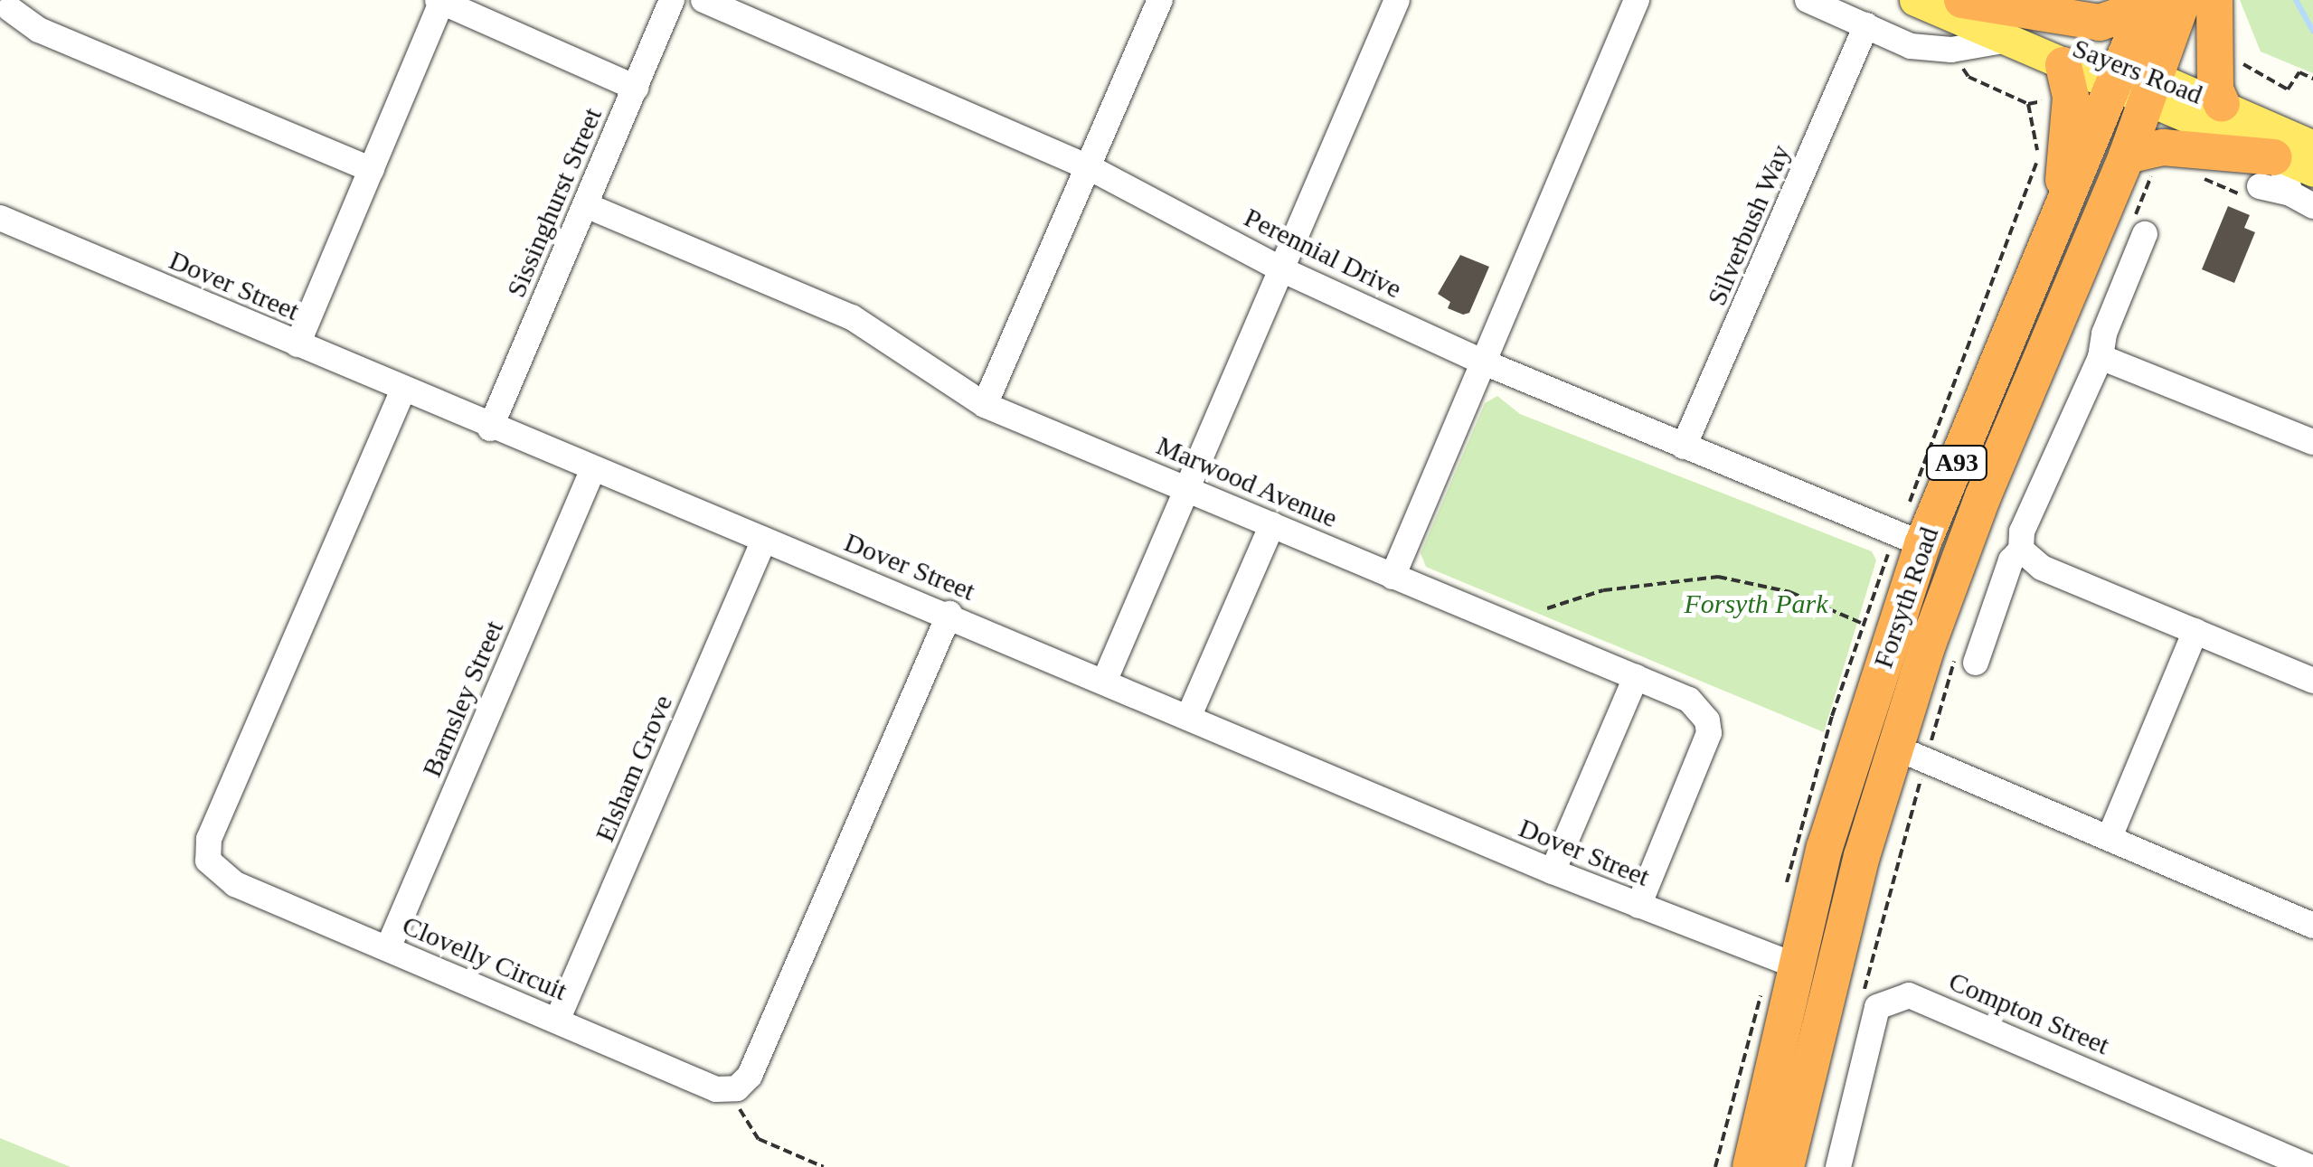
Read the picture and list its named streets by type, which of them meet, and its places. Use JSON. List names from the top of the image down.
{
  "streets": {
    "highway": ["A93", "Forsyth Road"],
    "main road": ["Sayers Road"],
    "street": [
      "Sissinghurst Street",
      "Silverbush Way",
      "Perennial Drive",
      "Dover Street",
      "Marwood Avenue",
      "Barnsley Street",
      "Elsham Grove",
      "Clovelly Circuit",
      "Compton Street"
    ]
  },
  "crossings": [
    ["Sayers Road", "Forsyth Road"],
    ["Sissinghurst Street", "Dover Street"],
    ["Sissinghurst Street", "Marwood Avenue"],
    ["Silverbush Way", "Perennial Drive"],
    ["Perennial Drive", "Forsyth Road"],
    ["Dover Street", "Marwood Avenue"],
    ["Dover Street", "Forsyth Road"],
    ["Dover Street", "Barnsley Street"],
    ["Dover Street", "Elsham Grove"],
    ["Dover Street", "Clovelly Circuit"],
    ["Barnsley Street", "Clovelly Circuit"],
    ["Elsham Grove", "Clovelly Circuit"]
  ],
  "parks": ["Forsyth Park"]
}
